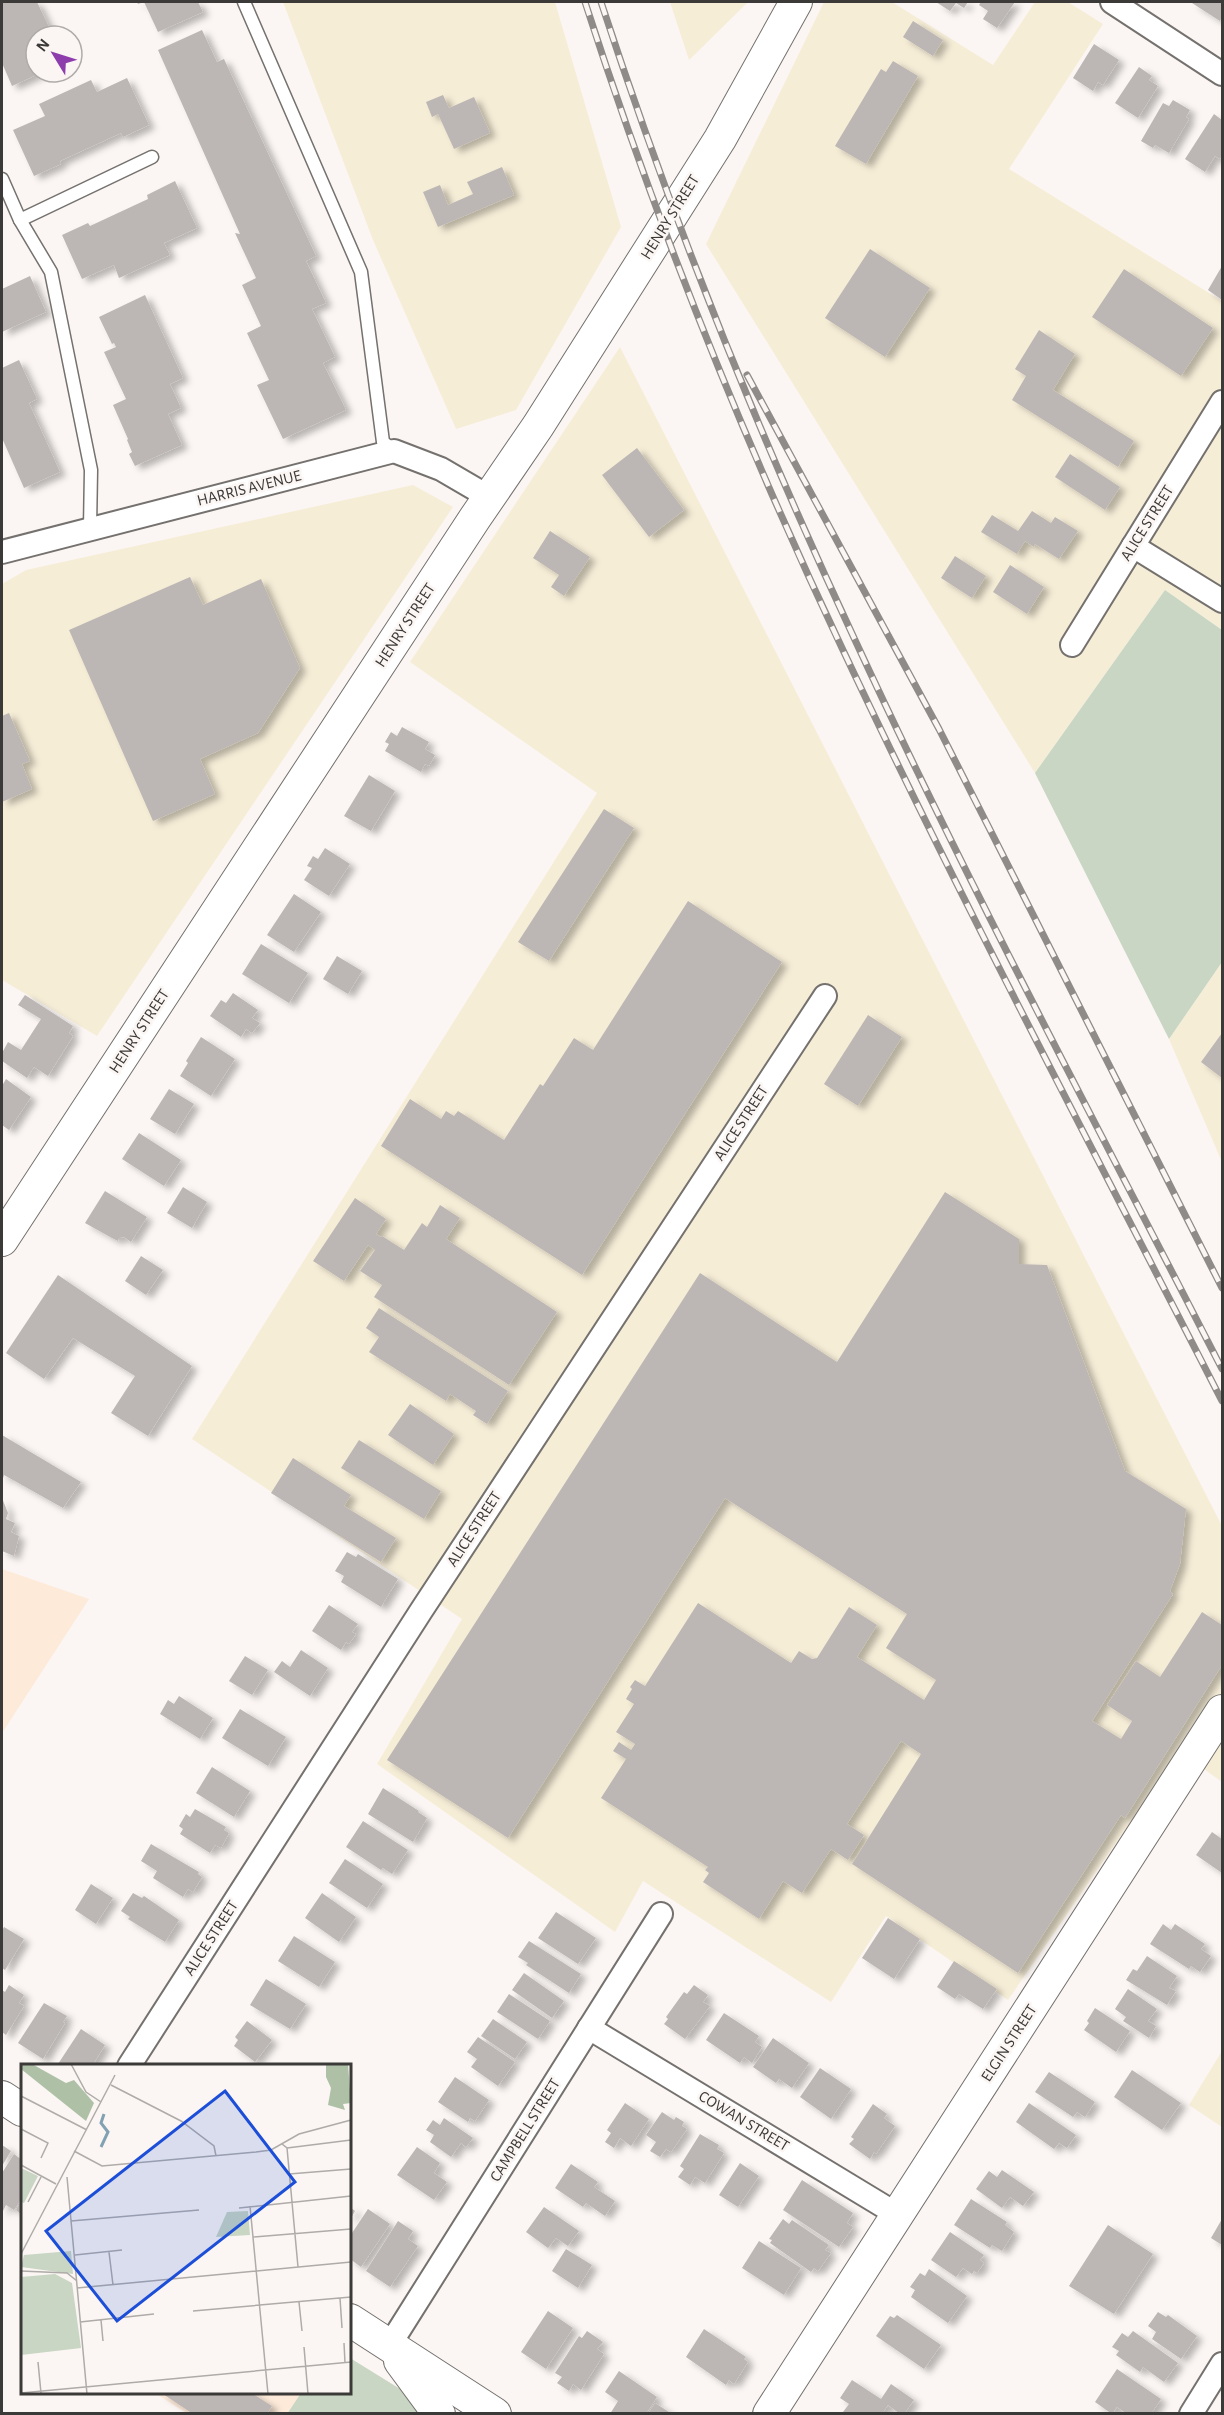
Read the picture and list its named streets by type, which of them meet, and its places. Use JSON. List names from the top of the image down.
{
  "streets": {
    "main road": ["HENRY STREET", "ELGIN STREET"],
    "street": [
      "HARRIS AVENUE",
      "ALICE STREET",
      "COWAN STREET",
      "CAMPBELL STREET"
    ]
  },
  "crossings": [
    ["ELGIN STREET", "COWAN STREET"],
    ["COWAN STREET", "CAMPBELL STREET"]
  ],
  "north": "top left"
}
